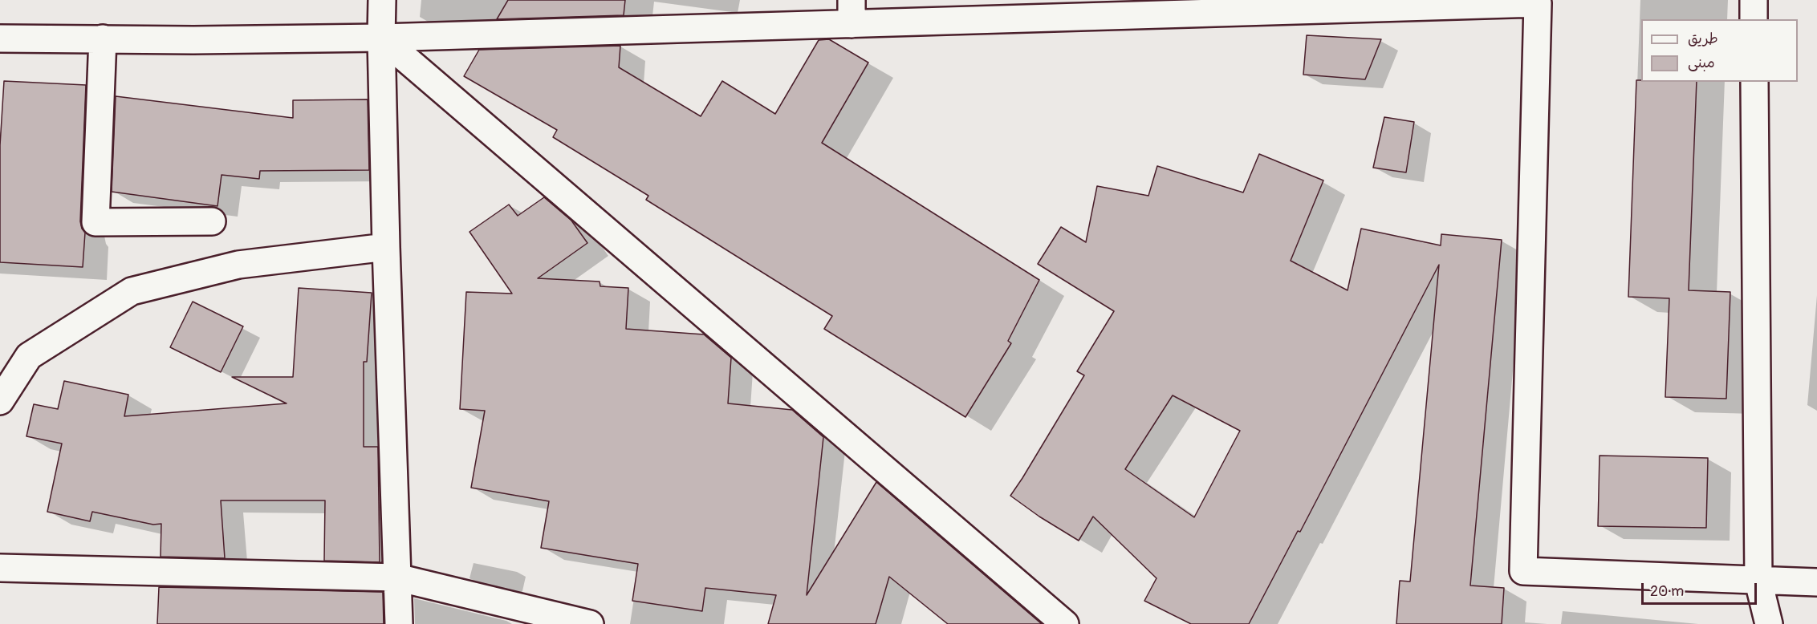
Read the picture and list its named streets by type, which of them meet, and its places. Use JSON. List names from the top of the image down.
{
  "legend": ["طريق", "مبنى"],
  "scale_bar": "20 m"
}
